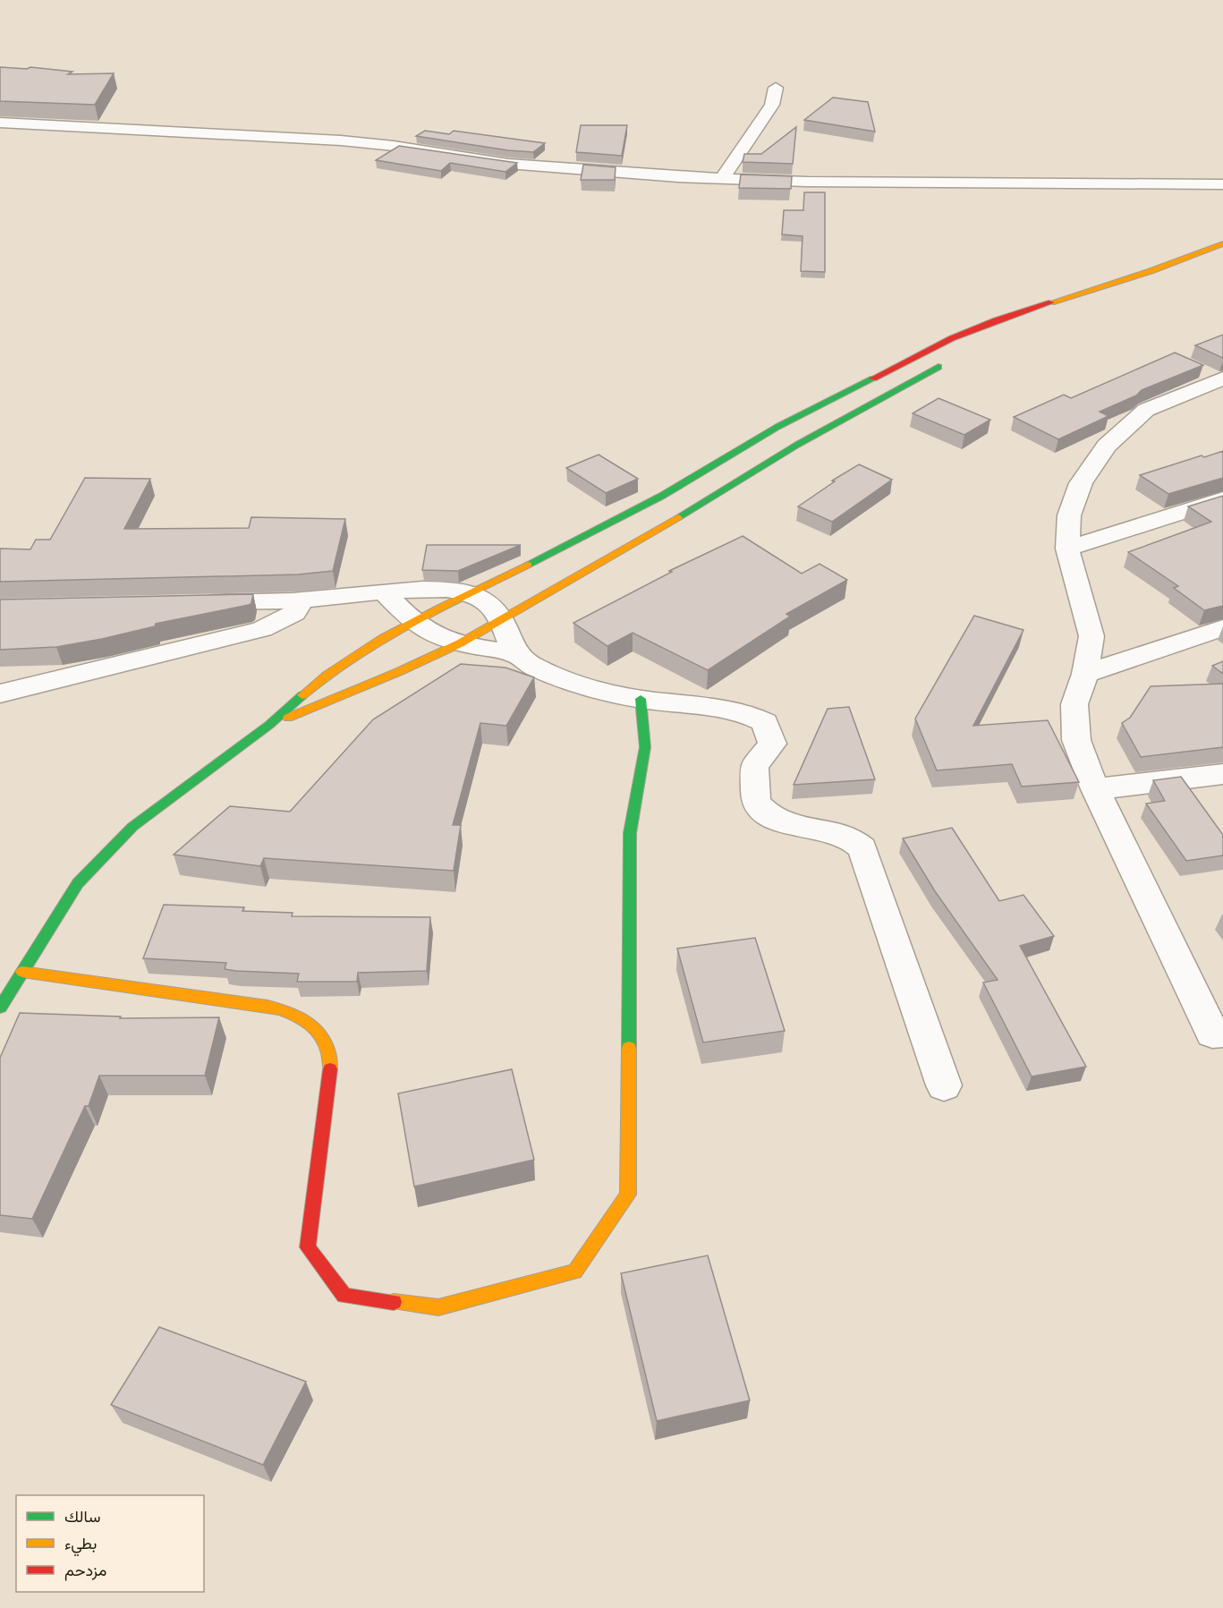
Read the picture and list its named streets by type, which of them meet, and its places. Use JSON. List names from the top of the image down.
{
  "legend": ["سالك", "بطيء", "مزدحم"]
}
